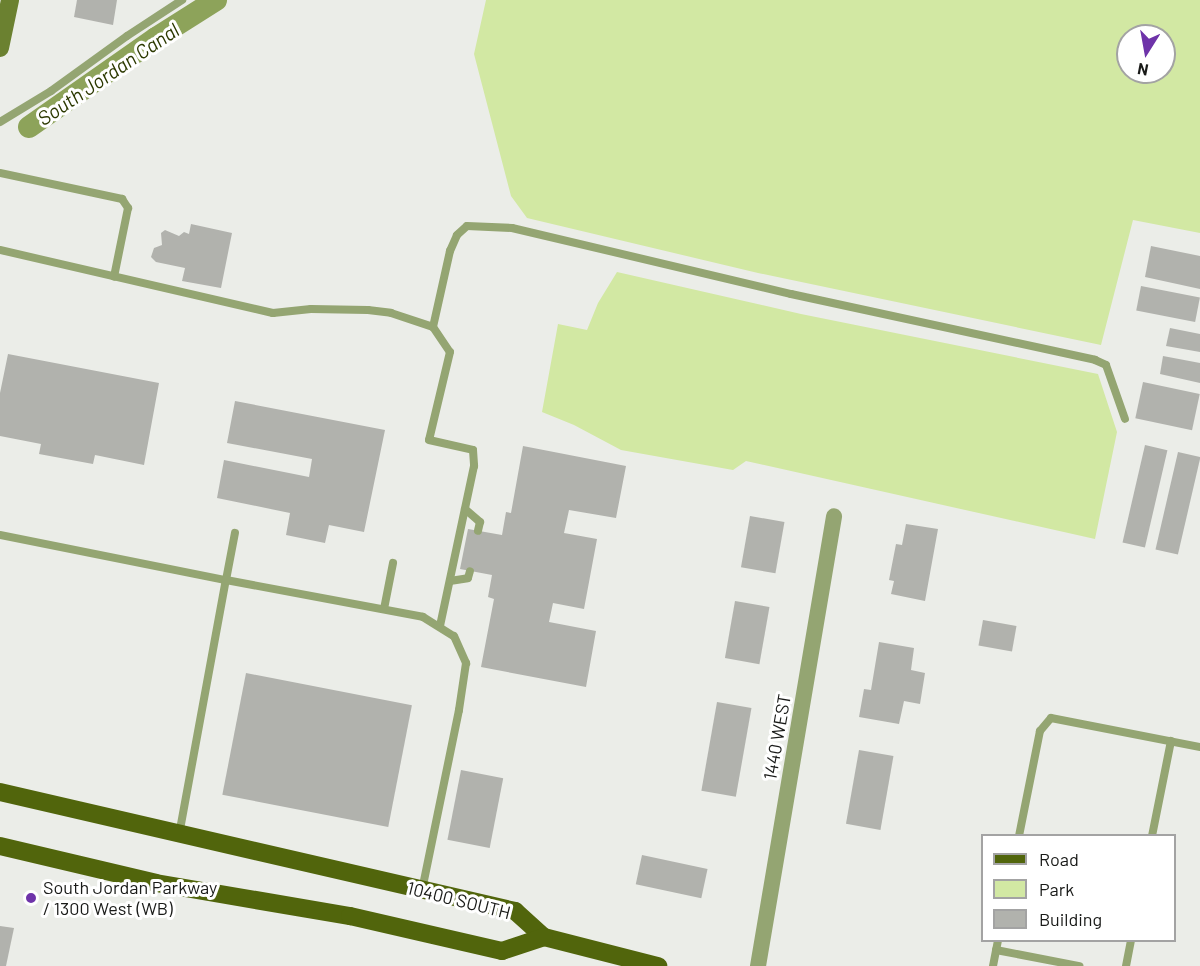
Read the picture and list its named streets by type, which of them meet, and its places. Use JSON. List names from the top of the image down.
{
  "streets": {
    "main road": ["10400 SOUTH"],
    "street": ["1440 WEST"]
  },
  "water": ["South Jordan Canal"],
  "places": ["South Jordan Parkway / 1300 West (WB)"],
  "legend": ["Road", "Park", "Building"],
  "north": "bottom"
}
